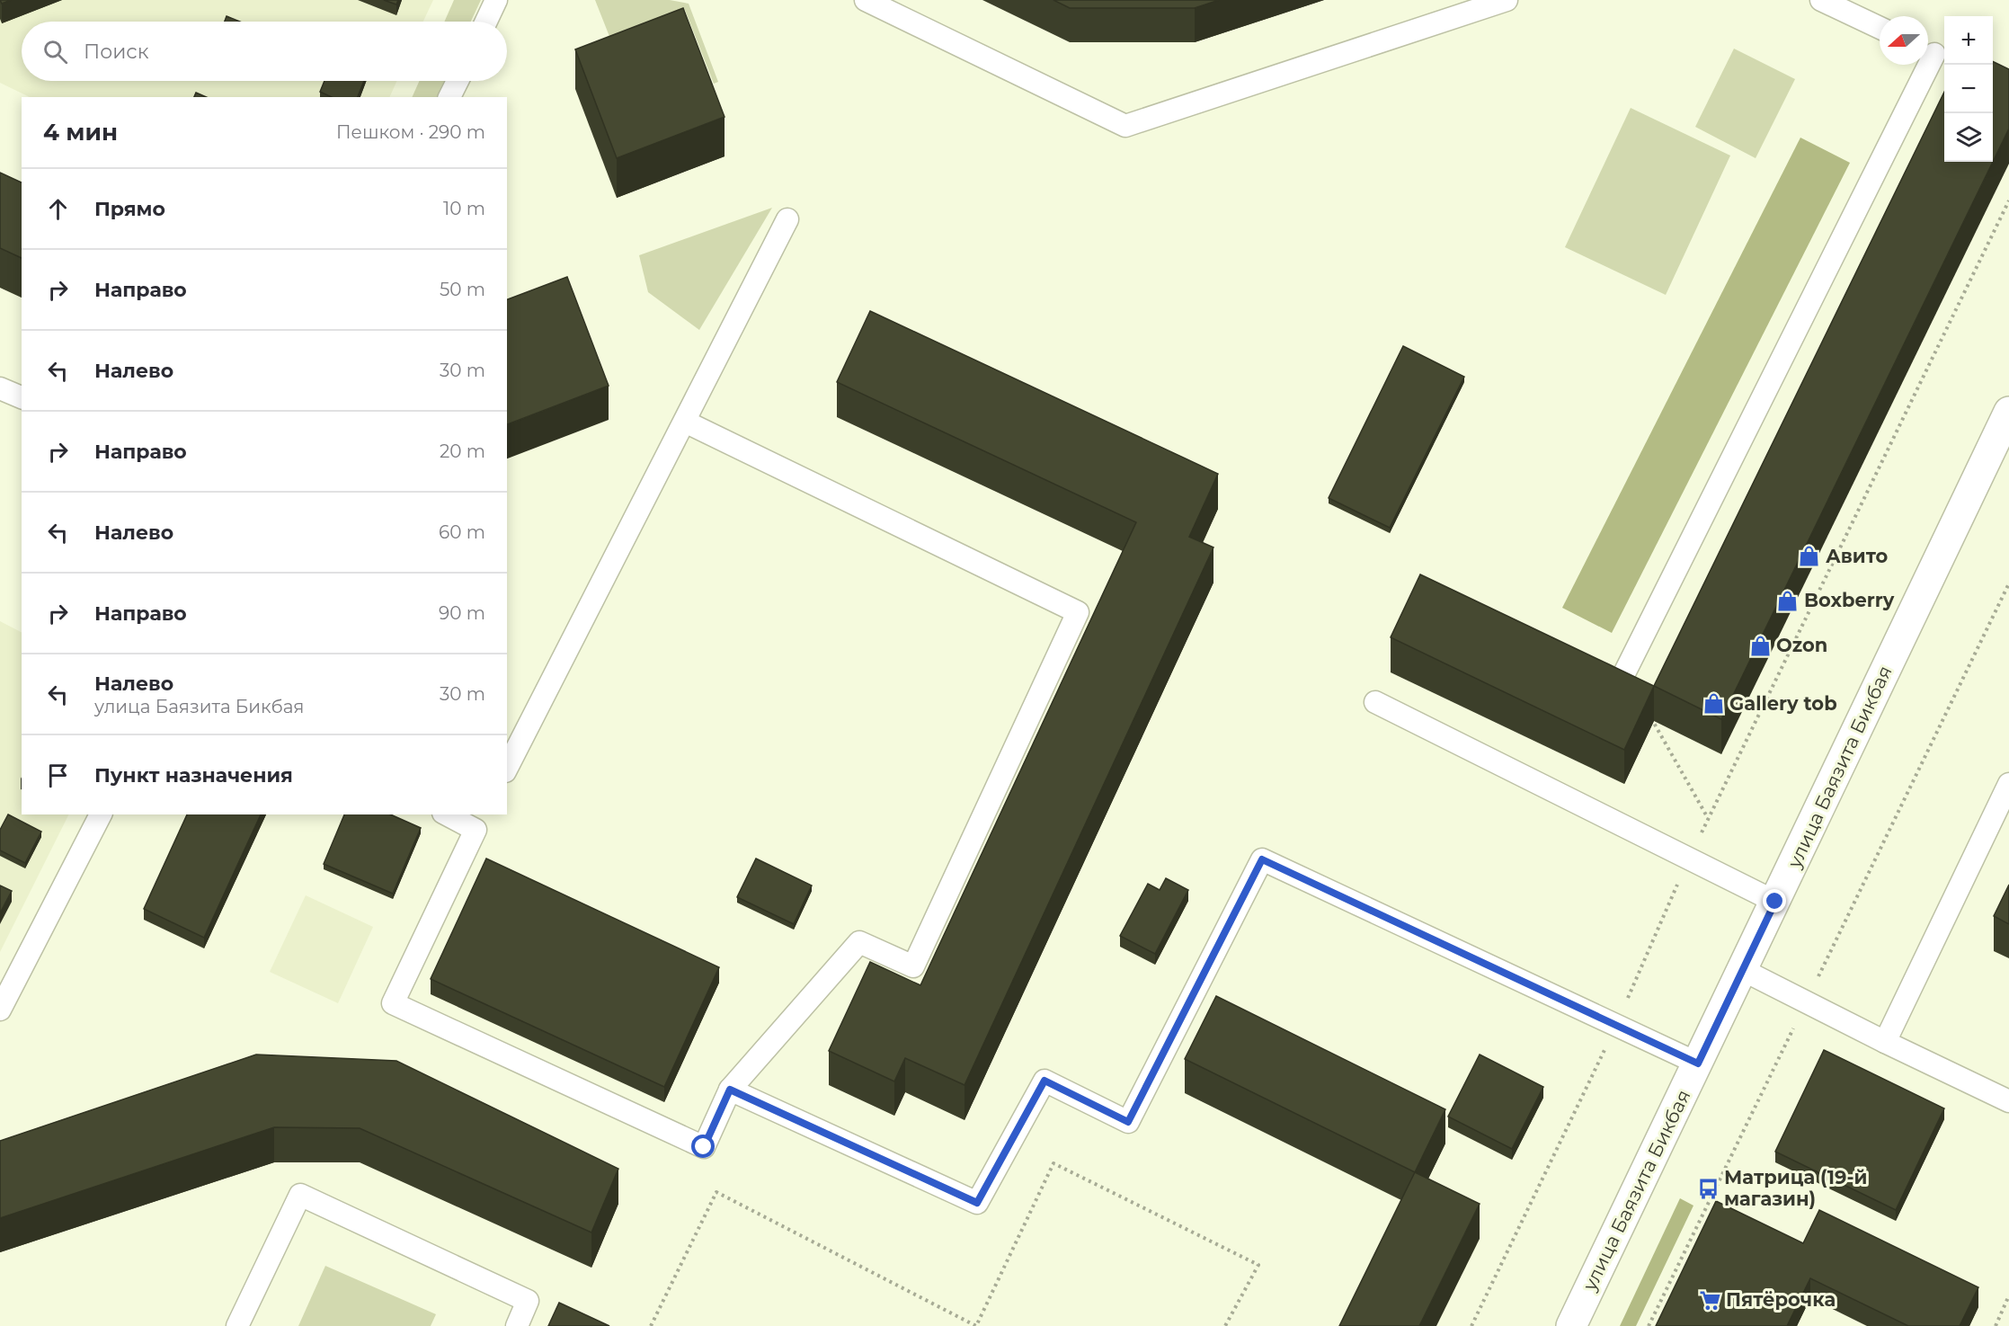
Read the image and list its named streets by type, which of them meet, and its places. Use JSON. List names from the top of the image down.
{
  "streets": {
    "main road": ["улица Баязита Бикбая"]
  },
  "places": {
    "shop": [
      "Авито",
      "Boxberry",
      "Ozon",
      "Gallery tob"
    ],
    "bus stop": ["Матрица (19-й магазин)"],
    "supermarket": ["Пятёрочка"]
  },
  "north": "left",
  "page": {
    "map_buttons": ["+", "−"],
    "search": "Поиск",
    "heading": ["4 мин", "Пешком · 290 m"],
    "list": [
      ["Прямо", "10 m"],
      ["Направо", "50 m"],
      ["Налево", "30 m"],
      ["Направо", "20 m"],
      ["Налево", "60 m"],
      ["Направо", "90 m"],
      ["Налево", "улица Баязита Бикбая", "30 m"],
      "Пункт назначения"
    ]
  }
}
